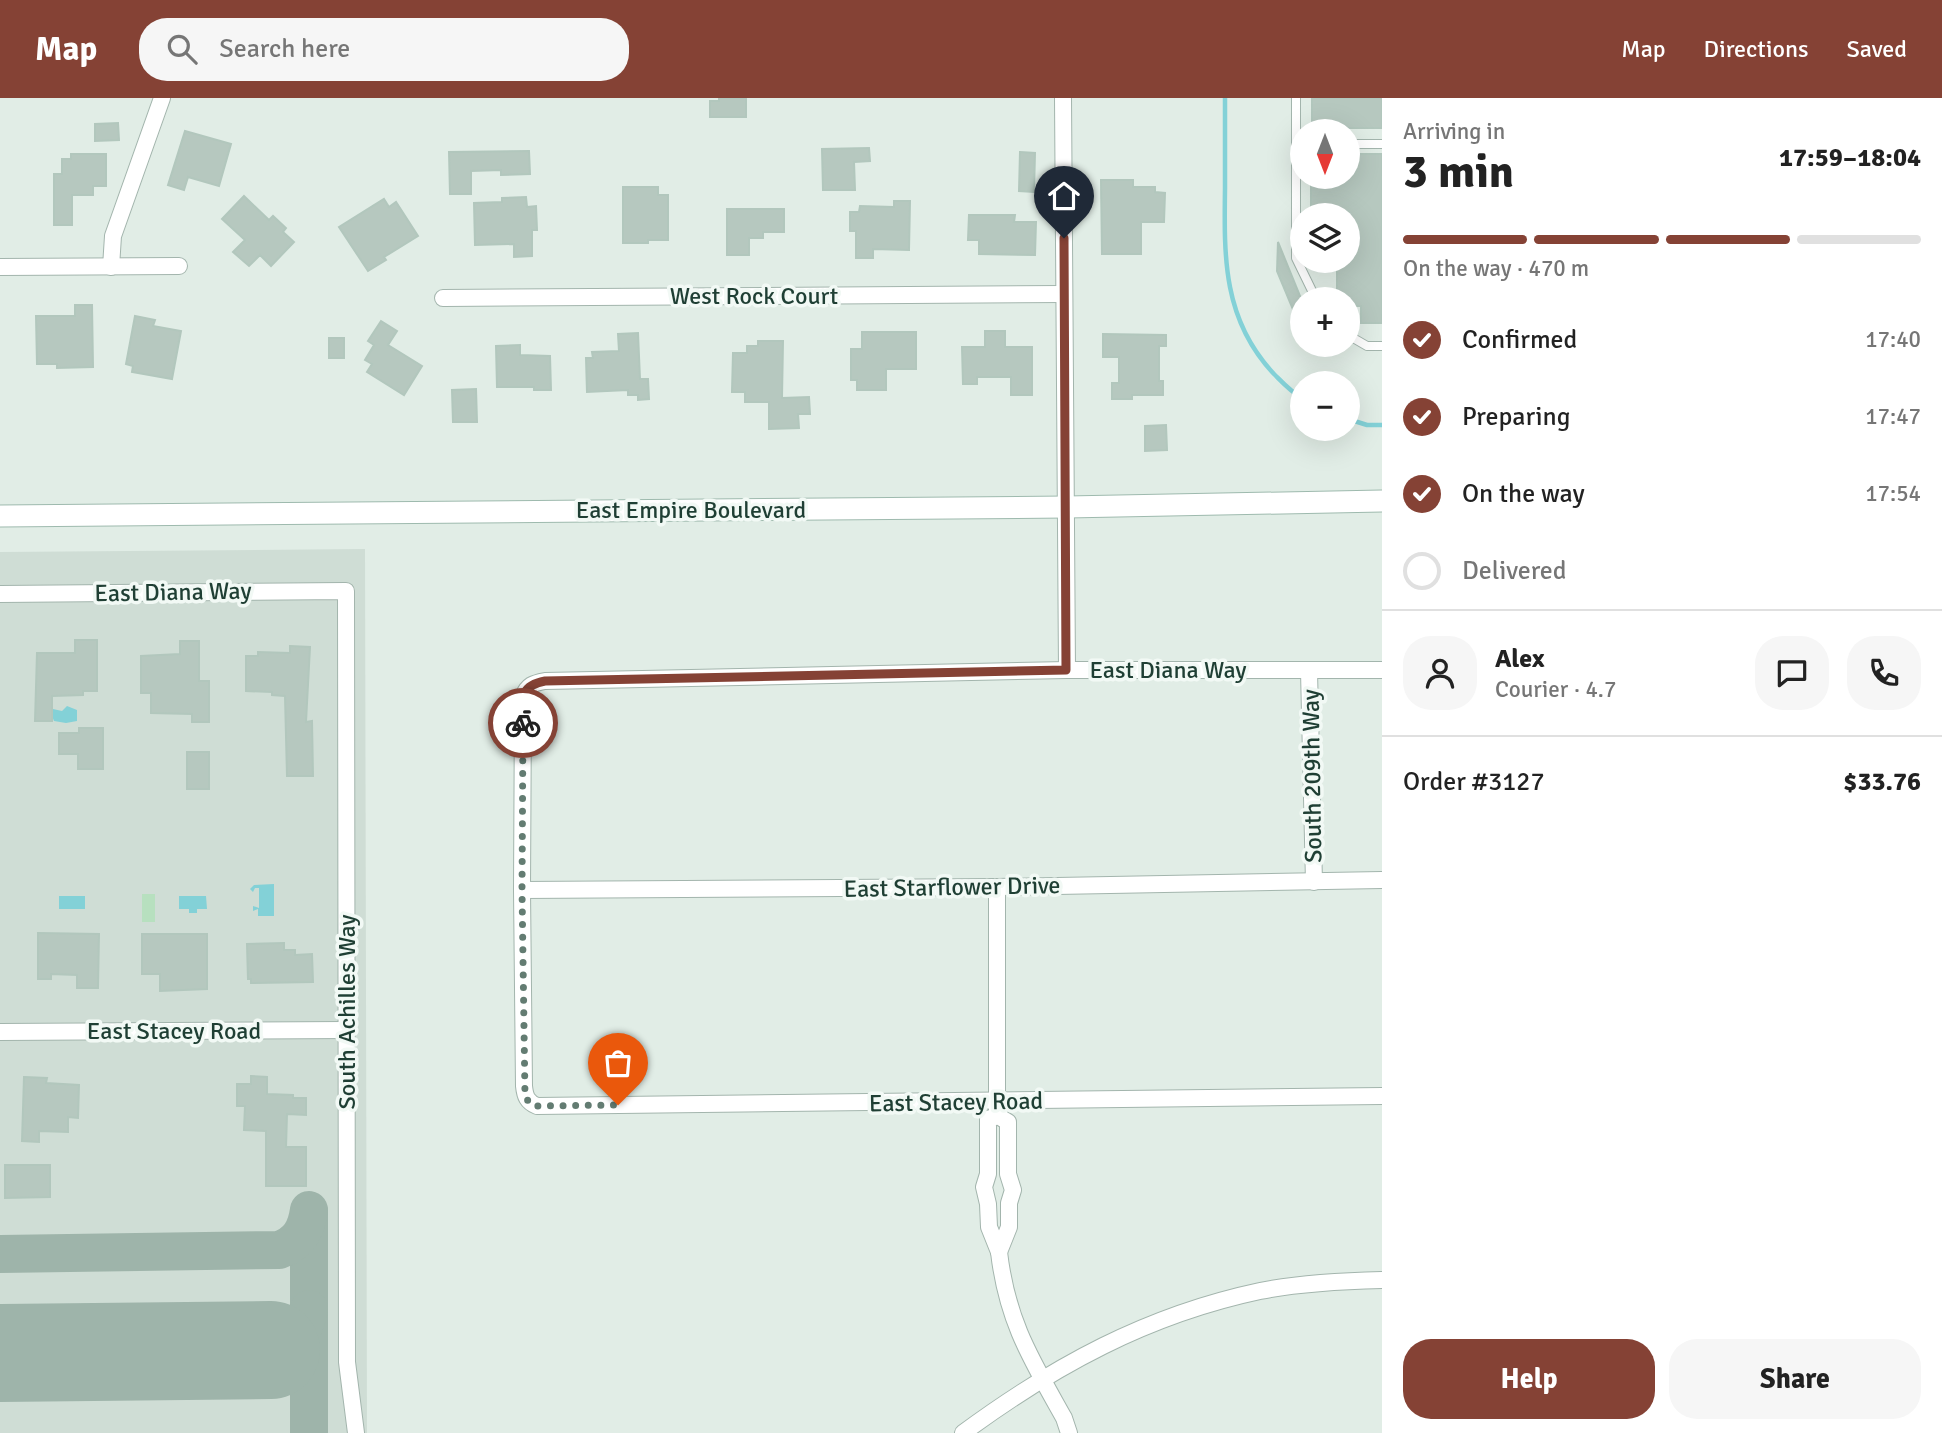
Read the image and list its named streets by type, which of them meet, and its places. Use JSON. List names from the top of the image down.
{
  "streets": {
    "street": [
      "West Rock Court",
      "East Empire Boulevard",
      "East Diana Way",
      "South 209th Way",
      "East Starflower Drive",
      "South Achilles Way",
      "East Stacey Road"
    ]
  },
  "crossings": [
    ["East Diana Way", "South 209th Way"],
    ["East Diana Way", "East Starflower Drive"],
    ["East Diana Way", "South Achilles Way"],
    ["East Diana Way", "East Stacey Road"],
    ["South 209th Way", "East Starflower Drive"],
    ["East Starflower Drive", "East Stacey Road"],
    ["South Achilles Way", "East Stacey Road"]
  ],
  "north": "bottom",
  "page": {
    "header": "Map",
    "search": "Search here",
    "nav": ["Map", "Directions", "Saved"],
    "heading": ["3 min", "Arriving in", "17:59–18:04"],
    "panel": [
      "Alex",
      "Courier · 4.7",
      "Order #3127",
      "$33.76"
    ],
    "map_buttons": ["+", "−"],
    "bar": "On the way · 470 m",
    "list": [
      ["Confirmed", "17:40"],
      ["Preparing", "17:47"],
      ["On the way", "17:54"],
      "Delivered"
    ],
    "buttons": ["Help", "Share"]
  }
}
